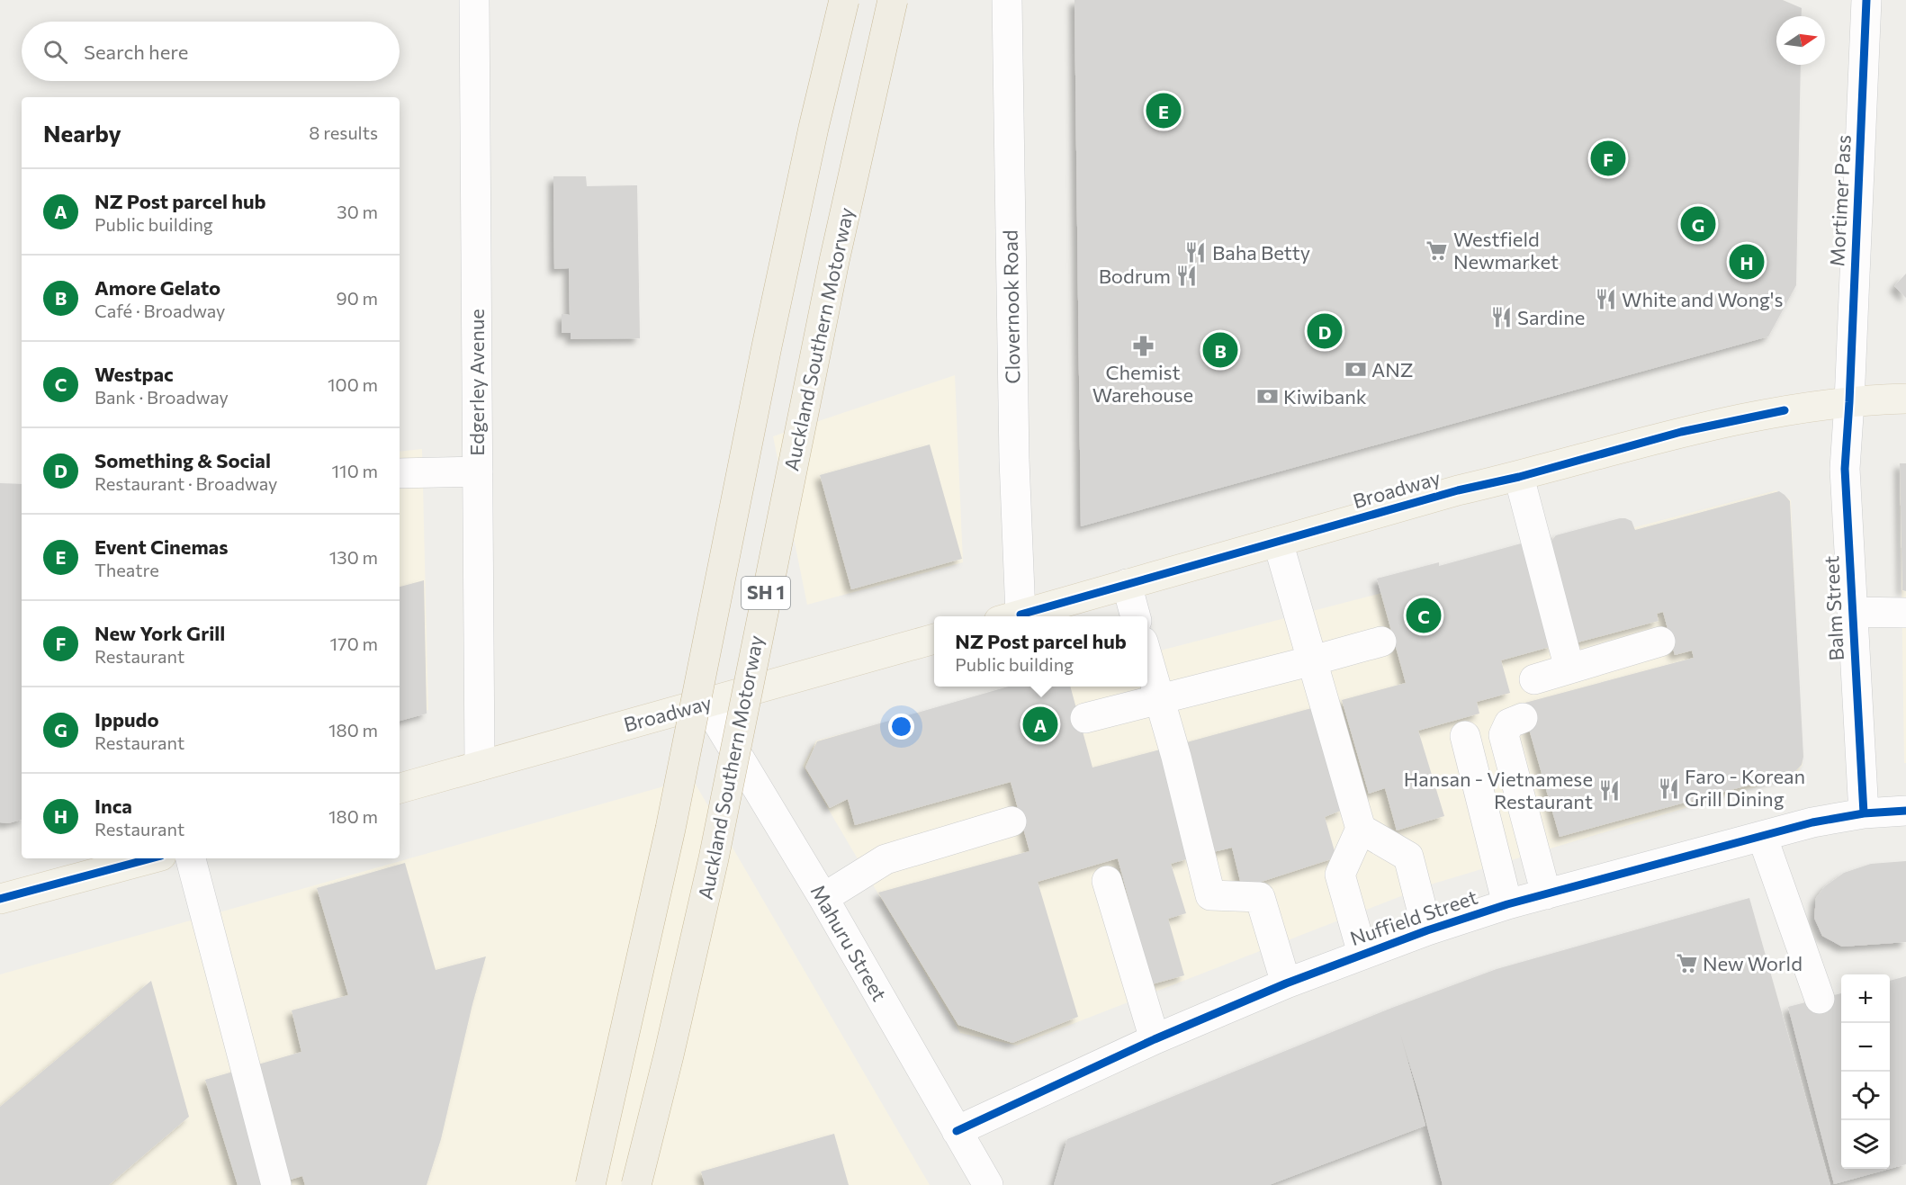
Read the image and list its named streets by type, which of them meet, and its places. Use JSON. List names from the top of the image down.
{
  "streets": {
    "highway": ["Auckland Southern Motorway", "SH 1"],
    "main road": ["Broadway"],
    "street": [
      "Mortimer Pass",
      "Clovernook Road",
      "Edgerley Avenue",
      "Balm Street",
      "Nuffield Street",
      "Mahuru Street"
    ]
  },
  "crossings": [
    ["Mortimer Pass", "Broadway"],
    ["Mortimer Pass", "Balm Street"],
    ["Edgerley Avenue", "Broadway"],
    ["Broadway", "Balm Street"],
    ["Broadway", "Mahuru Street"],
    ["Balm Street", "Nuffield Street"],
    ["Nuffield Street", "Mahuru Street"]
  ],
  "places": {
    "supermarket": ["Westfield Newmarket", "New World"],
    "restaurant": [
      "Baha Betty",
      "Bodrum",
      "White and Wong's",
      "Sardine",
      "Faro - Korean Grill Dining",
      "Hansan - Vietnamese Restaurant"
    ],
    "pharmacy": ["Chemist Warehouse"],
    "bank": ["ANZ", "Kiwibank"]
  },
  "north": "right",
  "page": {
    "search": "Search here",
    "pins": [
      "E",
      "F",
      "G",
      "H",
      "D",
      "B",
      "C",
      "A"
    ],
    "heading": ["Nearby", "8 results"],
    "list": [
      {
        "mark": "A",
        "name": "NZ Post parcel hub",
        "note": "Public building",
        "value": "30 m"
      },
      {
        "mark": "B",
        "name": "Amore Gelato",
        "note": "Café · Broadway",
        "value": "90 m"
      },
      {
        "mark": "C",
        "name": "Westpac",
        "note": "Bank · Broadway",
        "value": "100 m"
      },
      {
        "mark": "D",
        "name": "Something & Social",
        "note": "Restaurant · Broadway",
        "value": "110 m"
      },
      {
        "mark": "E",
        "name": "Event Cinemas",
        "note": "Theatre",
        "value": "130 m"
      },
      {
        "mark": "F",
        "name": "New York Grill",
        "note": "Restaurant",
        "value": "170 m"
      },
      {
        "mark": "G",
        "name": "Ippudo",
        "note": "Restaurant",
        "value": "180 m"
      },
      {
        "mark": "H",
        "name": "Inca",
        "note": "Restaurant",
        "value": "180 m"
      }
    ],
    "popup": ["NZ Post parcel hub", "Public building"],
    "map_buttons": ["+", "−"]
  }
}
